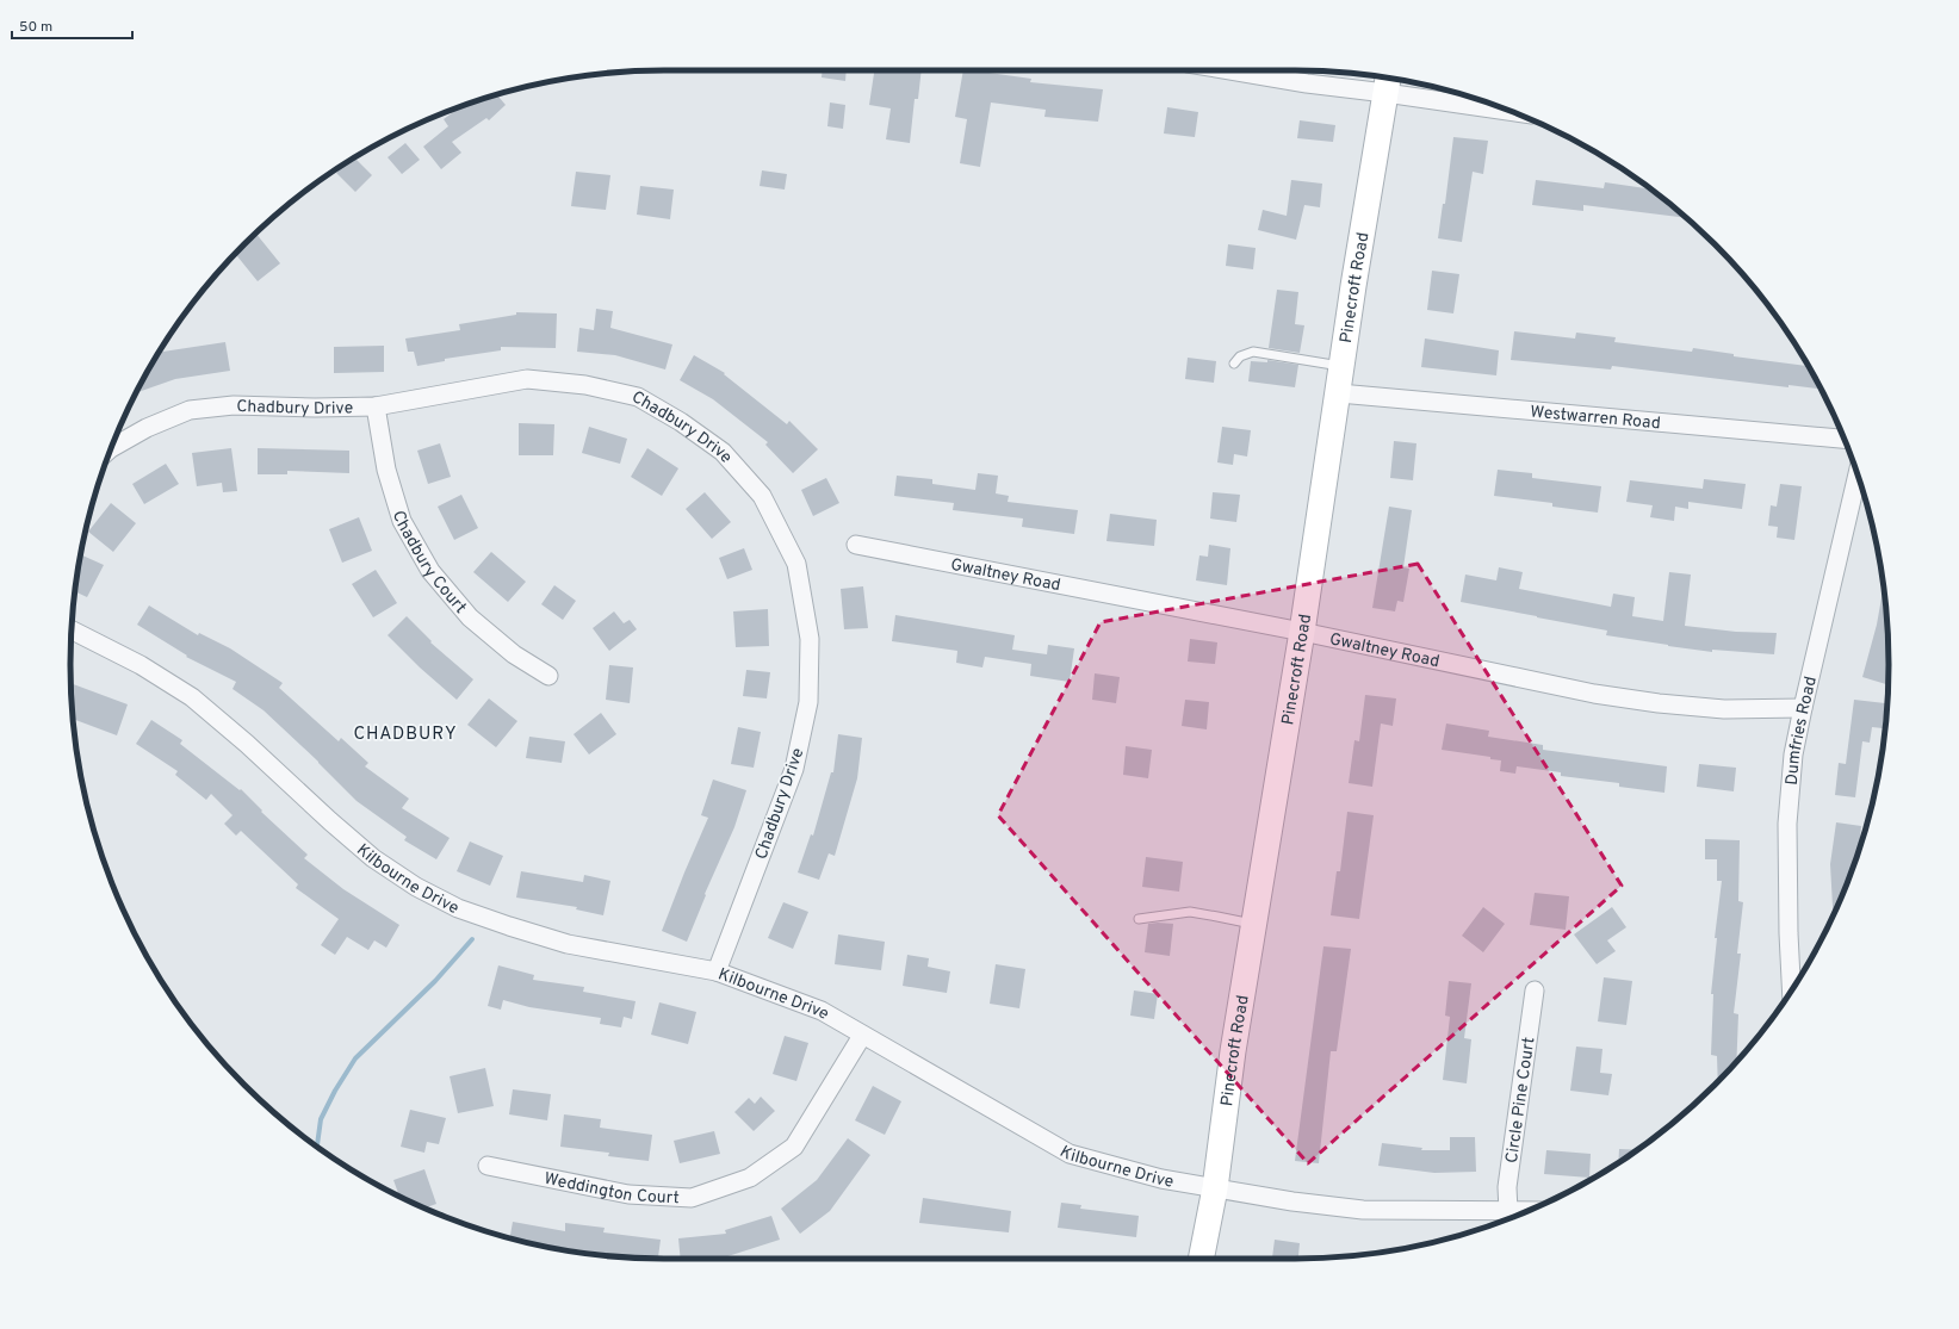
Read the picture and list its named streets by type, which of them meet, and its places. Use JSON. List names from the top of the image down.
{
  "streets": {
    "street": [
      "Pinecroft Road",
      "Chadbury Drive",
      "Westwarren Road",
      "Chadbury Court",
      "Gwaltney Road",
      "Dumfries Road",
      "Kilbourne Drive",
      "Circle Pine Court",
      "Weddington Court"
    ]
  },
  "crossings": [
    ["Pinecroft Road", "Westwarren Road"],
    ["Pinecroft Road", "Gwaltney Road"],
    ["Pinecroft Road", "Kilbourne Drive"],
    ["Chadbury Drive", "Chadbury Court"],
    ["Chadbury Drive", "Kilbourne Drive"],
    ["Gwaltney Road", "Dumfries Road"],
    ["Kilbourne Drive", "Circle Pine Court"],
    ["Kilbourne Drive", "Weddington Court"]
  ],
  "districts": ["CHADBURY"],
  "scale_bar": "50 m"
}
